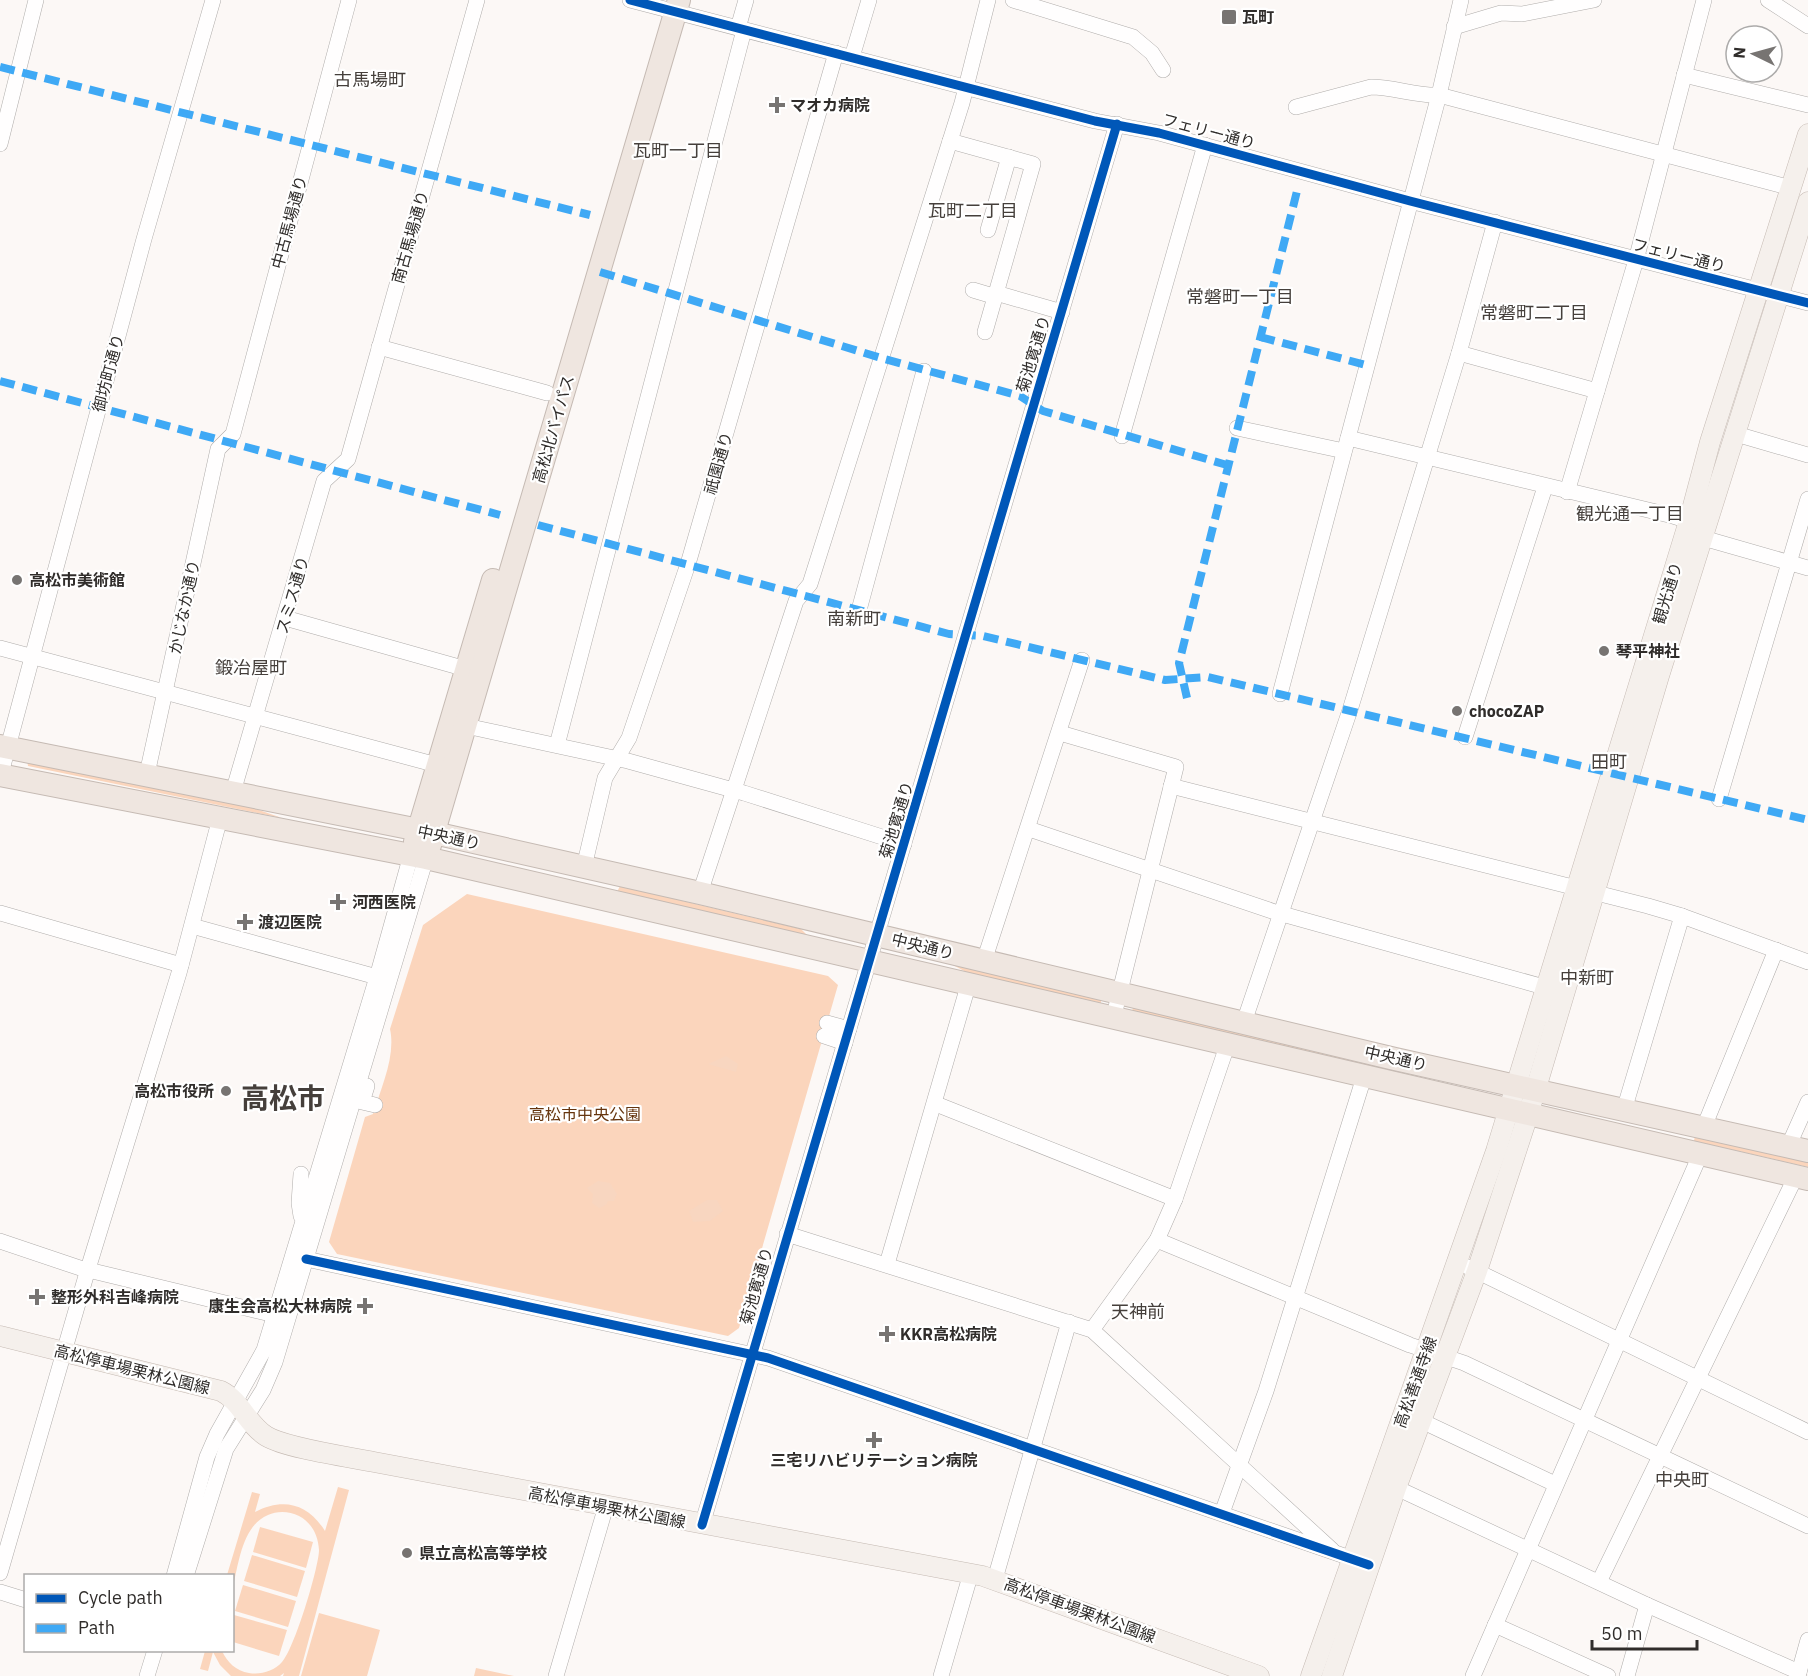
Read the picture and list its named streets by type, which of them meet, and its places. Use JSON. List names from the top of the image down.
{
  "streets": {
    "highway": ["高松北バイパス", "中央通り"],
    "main road": ["観光通り", "高松停車場栗林公園線", "高松善通寺線"],
    "street": [
      "フェリー通り",
      "中古馬場通り",
      "南古馬場通り",
      "菊池寛通り",
      "御坊町通り",
      "祇園通り",
      "スミス通り",
      "かじなか通り"
    ]
  },
  "crossings": [
    ["フェリー通り", "菊池寛通り"],
    ["フェリー通り", "高松北バイパス"],
    ["フェリー通り", "祇園通り"],
    ["フェリー通り", "観光通り"],
    ["中古馬場通り", "かじなか通り"],
    ["南古馬場通り", "スミス通り"],
    ["菊池寛通り", "中央通り"],
    ["菊池寛通り", "高松停車場栗林公園線"],
    ["御坊町通り", "中央通り"],
    ["高松北バイパス", "中央通り"],
    ["祇園通り", "中央通り"],
    ["観光通り", "中央通り"],
    ["観光通り", "高松善通寺線"],
    ["スミス通り", "中央通り"],
    ["かじなか通り", "中央通り"],
    ["中央通り", "高松善通寺線"]
  ],
  "districts": [
    "古馬場町",
    "瓦町一丁目",
    "瓦町二丁目",
    "常磐町一丁目",
    "常磐町二丁目",
    "観光通一丁目",
    "南新町",
    "鍛冶屋町",
    "田町",
    "中新町",
    "高松市",
    "天神前",
    "中央町"
  ],
  "parks": ["高松市中央公園"],
  "places": {
    "transit": ["瓦町"],
    "health": [
      "マオカ病院",
      "河西医院",
      "渡辺医院",
      "整形外科吉峰病院",
      "康生会高松大林病院",
      "KKR高松病院",
      "三宅リハビリテーション病院"
    ],
    "other": [
      "高松市美術館",
      "琴平神社",
      "chocoZAP",
      "高松市役所",
      "県立高松高等学校"
    ]
  },
  "legend": ["Cycle path", "Path"],
  "scale_bar": "50 m",
  "north": "left"
}
